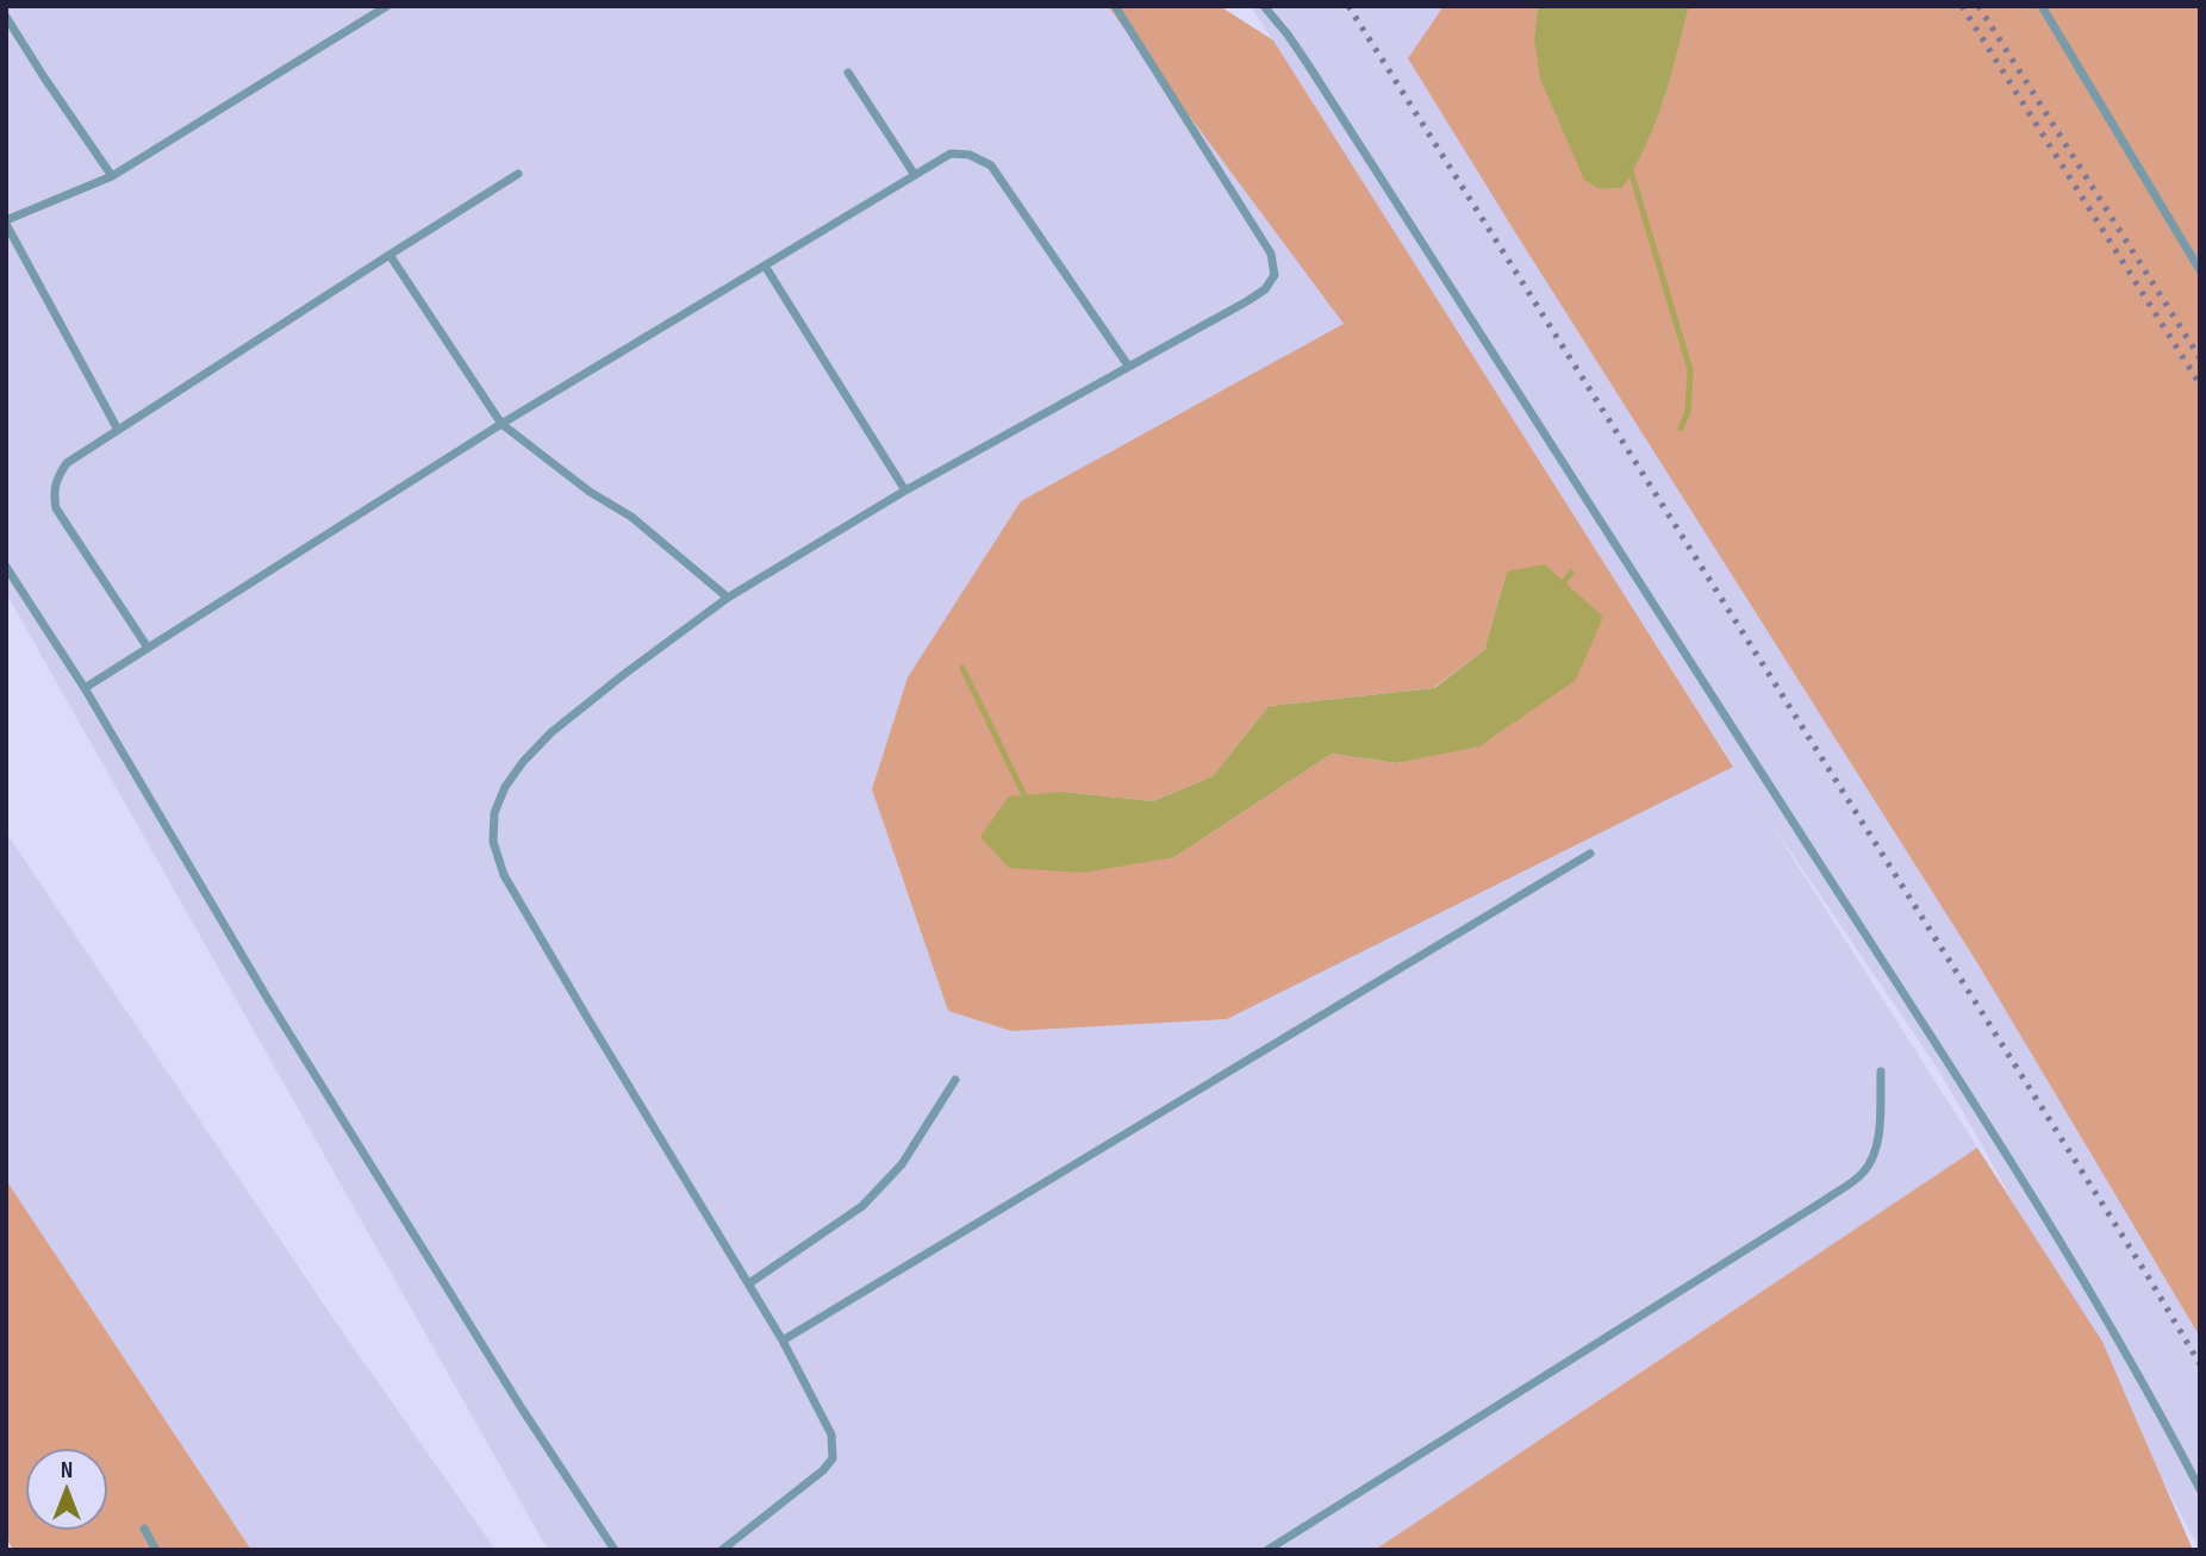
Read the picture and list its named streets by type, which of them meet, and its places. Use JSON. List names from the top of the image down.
{
  "north": "top"
}
